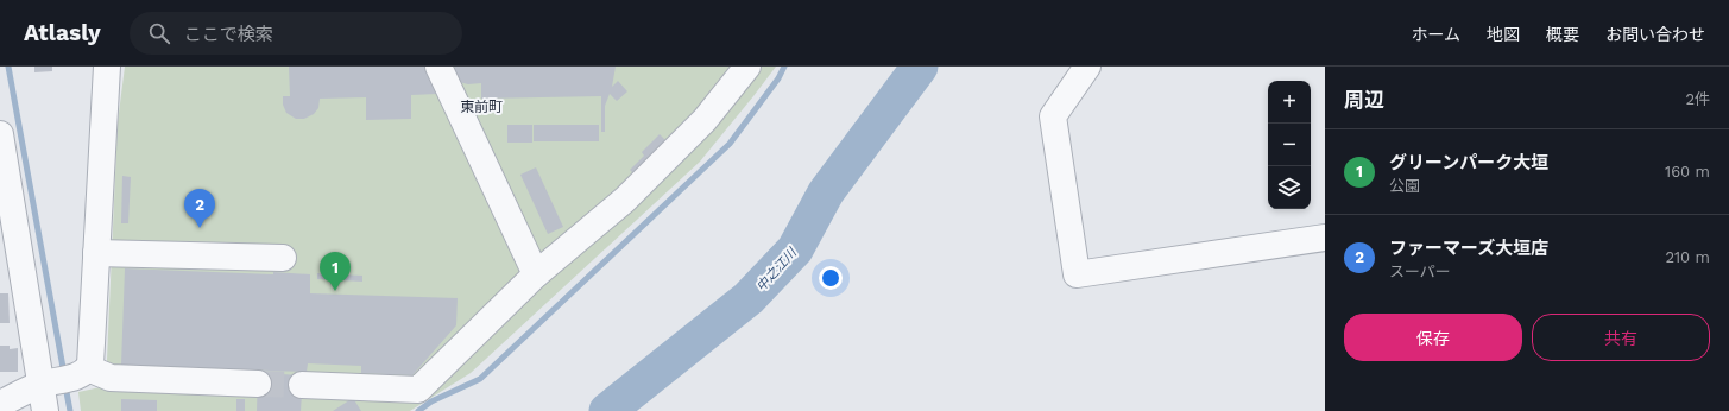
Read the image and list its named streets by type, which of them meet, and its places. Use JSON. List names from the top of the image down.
{
  "districts": ["東前町"],
  "water": ["中之江川"],
  "page": {
    "header": "Atlasly",
    "search": "ここで検索",
    "nav": [
      "ホーム",
      "地図",
      "概要",
      "お問い合わせ"
    ],
    "heading": ["周辺", "2件"],
    "map_buttons": ["+", "−"],
    "list": [
      {
        "mark": "1",
        "name": "グリーンパーク大垣",
        "note": "公園",
        "value": "160 m"
      },
      {
        "mark": "2",
        "name": "ファーマーズ大垣店",
        "note": "スーパー",
        "value": "210 m"
      }
    ],
    "pins": ["2", "1"],
    "buttons": ["保存", "共有"]
  }
}
